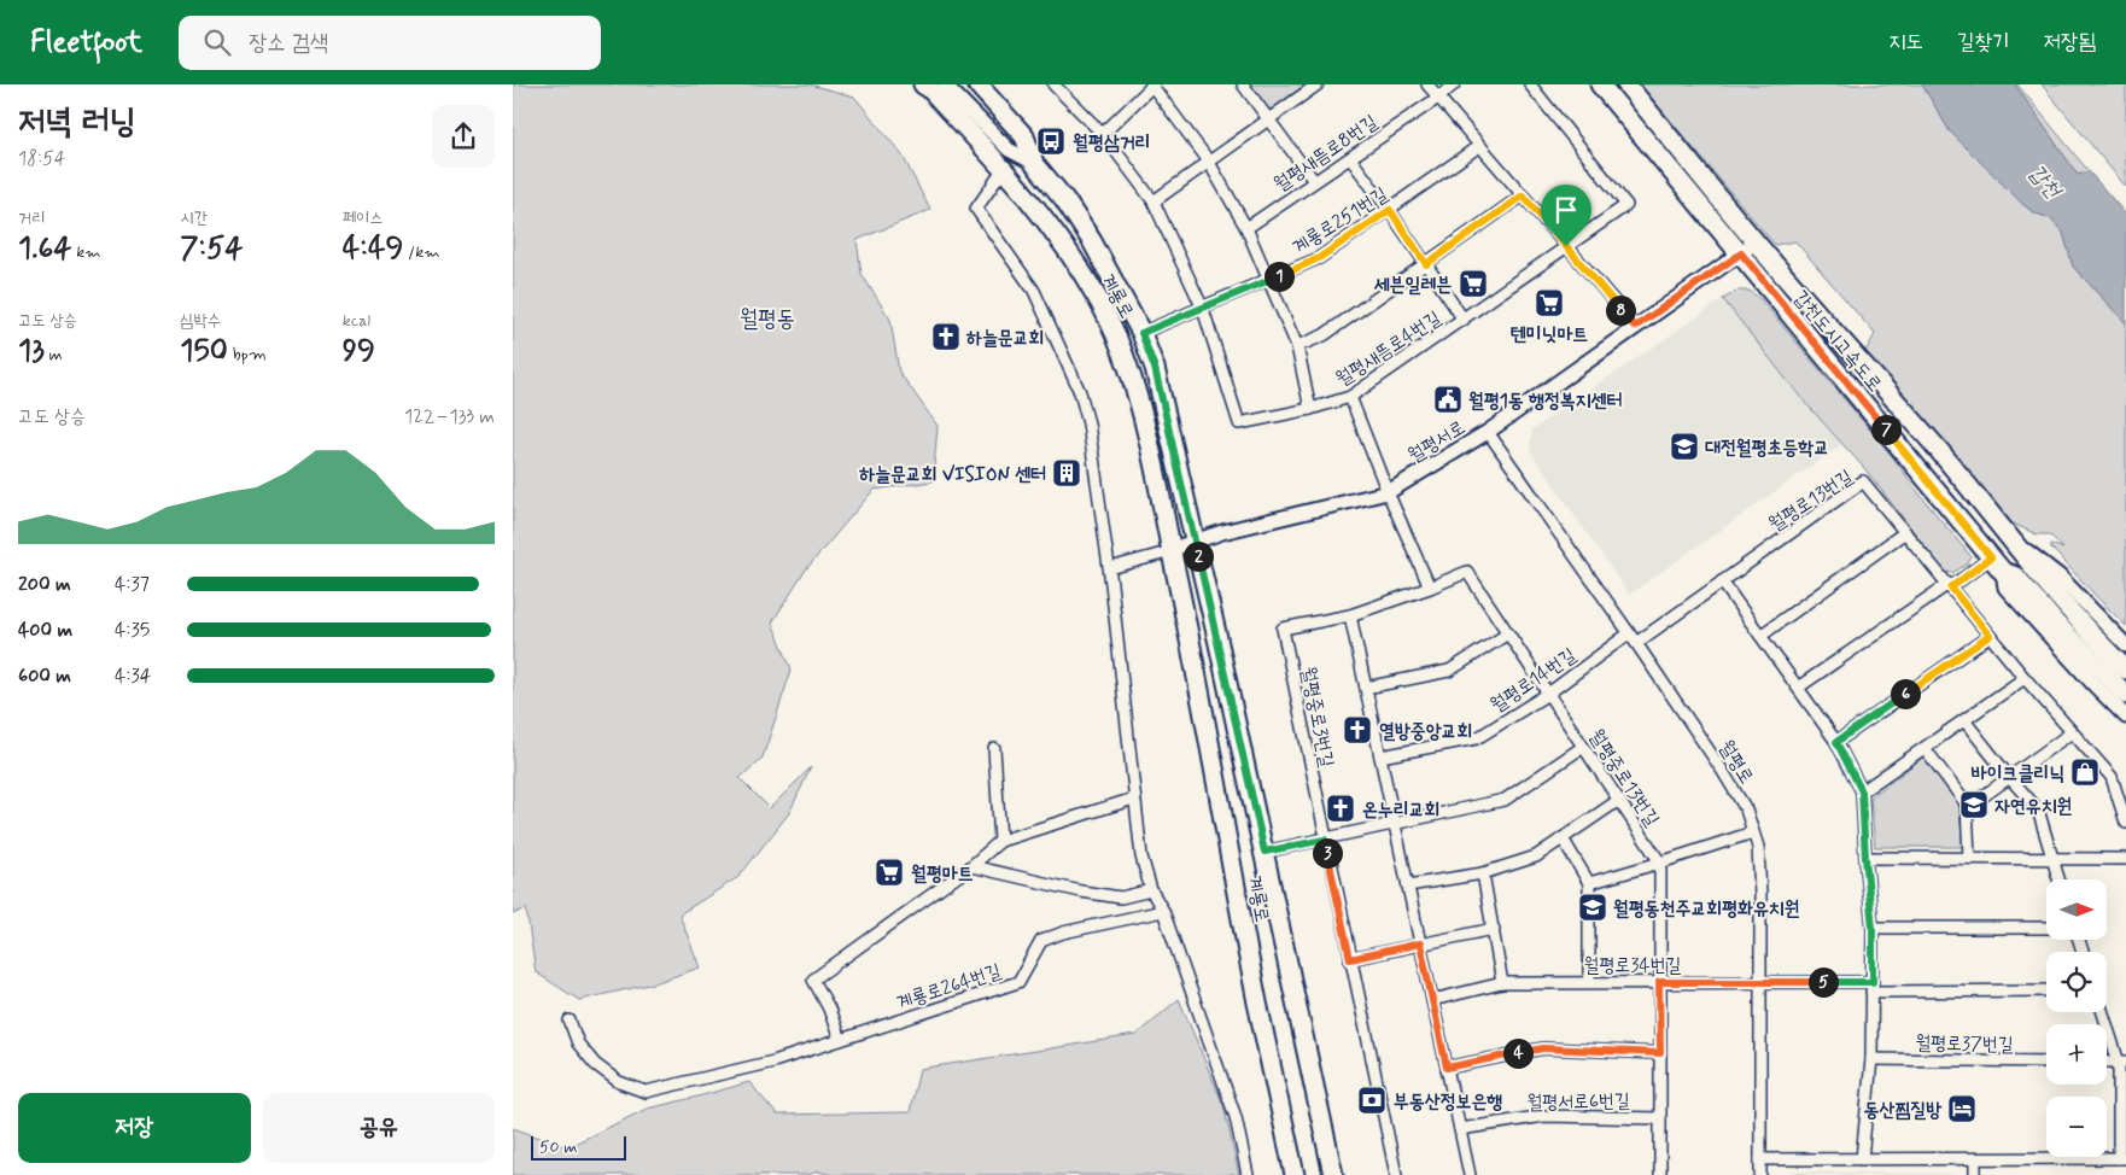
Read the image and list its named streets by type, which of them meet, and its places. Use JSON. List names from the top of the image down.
{
  "streets": {
    "main road": ["계룡로", "갑천도시고속도로"],
    "street": [
      "월평새뜸로8번길",
      "계룡로251번길",
      "월평새뜸로4번길",
      "월평서로",
      "월평로13번길",
      "월평로14번길",
      "월평중로3번길",
      "월평로",
      "월평중로13번길",
      "월평로34번길",
      "계룡로264번길",
      "월평로37번길",
      "월평서로6번길"
    ]
  },
  "crossings": [
    ["계룡로251번길", "계룡로"],
    ["계룡로251번길", "월평새뜸로4번길"],
    ["계룡로", "월평서로"],
    ["갑천도시고속도로", "월평서로"],
    ["월평서로", "월평로"],
    ["월평로13번길", "월평로14번길"],
    ["월평로13번길", "월평로"],
    ["월평로14번길", "월평로"],
    ["월평로14번길", "월평중로13번길"],
    ["월평중로3번길", "월평중로13번길"],
    ["월평로", "월평로34번길"]
  ],
  "districts": ["월평동"],
  "water": ["갑천"],
  "places": {
    "bus stop": ["월평삼거리"],
    "supermarket": ["세븐일레븐", "텐미닛마트", "월평마트"],
    "church": ["하늘문교회", "열방중앙교회", "온누리교회"],
    "public building": ["월평1동 행정복지센터"],
    "school or university": ["대전월평초등학교", "자연유치원", "월평동천주교회평화유치원"],
    "building": ["하늘문교회 VISION 센터"],
    "shop": ["바이크클리닉"],
    "bank": ["부동산정보은행"],
    "hotel": ["동산찜질방"]
  },
  "scale_bar": "50 m",
  "north": "right",
  "page": {
    "header": "Fleetfoot",
    "search": "장소 검색",
    "nav": ["지도", "길찾기", "저장됨"],
    "heading": ["저녁 러닝", "18:54"],
    "stats": [
      ["거리", "1.64 km"],
      ["시간", "7:54"],
      ["페이스", "4:49 /km"],
      ["고도 상승", "13 m"],
      ["심박수", "150 bpm"],
      ["kcal", "99"]
    ],
    "pins": [
      "1",
      "8",
      "7",
      "2",
      "6",
      "3",
      "5",
      "4"
    ],
    "chart": ["고도 상승", "122–133 m"],
    "list": [
      {
        "name": "200 m",
        "note": "4:37"
      },
      {
        "name": "400 m",
        "note": "4:35"
      },
      {
        "name": "600 m",
        "note": "4:34"
      }
    ],
    "map_buttons": ["+", "−"],
    "buttons": ["저장", "공유"],
    "scale": "50 m"
  }
}
